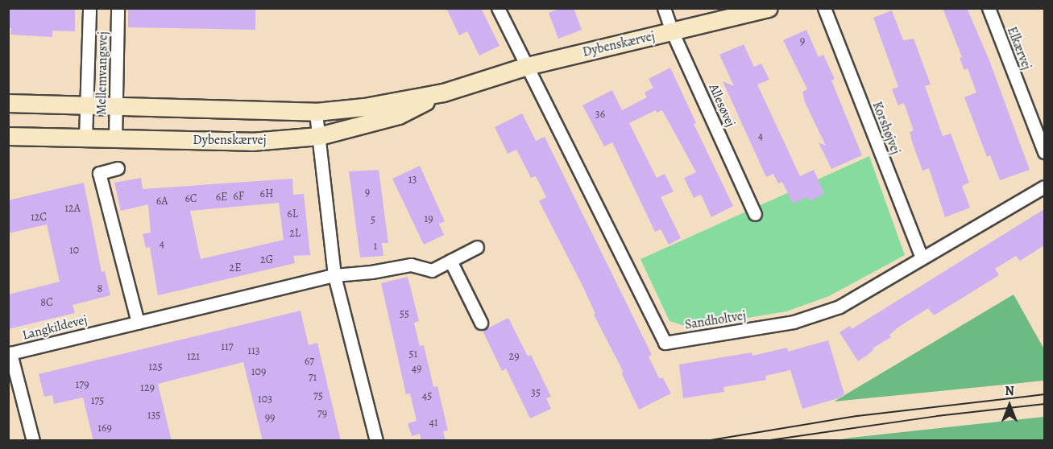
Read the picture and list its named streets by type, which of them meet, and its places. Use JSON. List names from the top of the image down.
{
  "streets": {
    "street": [
      "Dybenskærvej",
      "Elkærvej",
      "Mellemvangsvej",
      "Allesøvej",
      "Korshøjvej",
      "Sandholtvej",
      "Langkildevej"
    ]
  },
  "crossings": [
    ["Dybenskærvej", "Mellemvangsvej"],
    ["Dybenskærvej", "Allesøvej"],
    ["Dybenskærvej", "Sandholtvej"],
    ["Korshøjvej", "Sandholtvej"]
  ],
  "house_numbers": [
    "9",
    "36",
    "4",
    "13",
    "9",
    "6H",
    "6F",
    "6E",
    "6C",
    "6A",
    "12A",
    "6L",
    "12C",
    "19",
    "5",
    "2L",
    "4",
    "1",
    "10",
    "2G",
    "2E",
    "8",
    "8C",
    "55",
    "117",
    "113",
    "51",
    "121",
    "29",
    "67",
    "125",
    "49",
    "109",
    "71",
    "179",
    "129",
    "35",
    "75",
    "45",
    "103",
    "175",
    "79",
    "135",
    "99",
    "41",
    "169"
  ],
  "north": "top"
}
